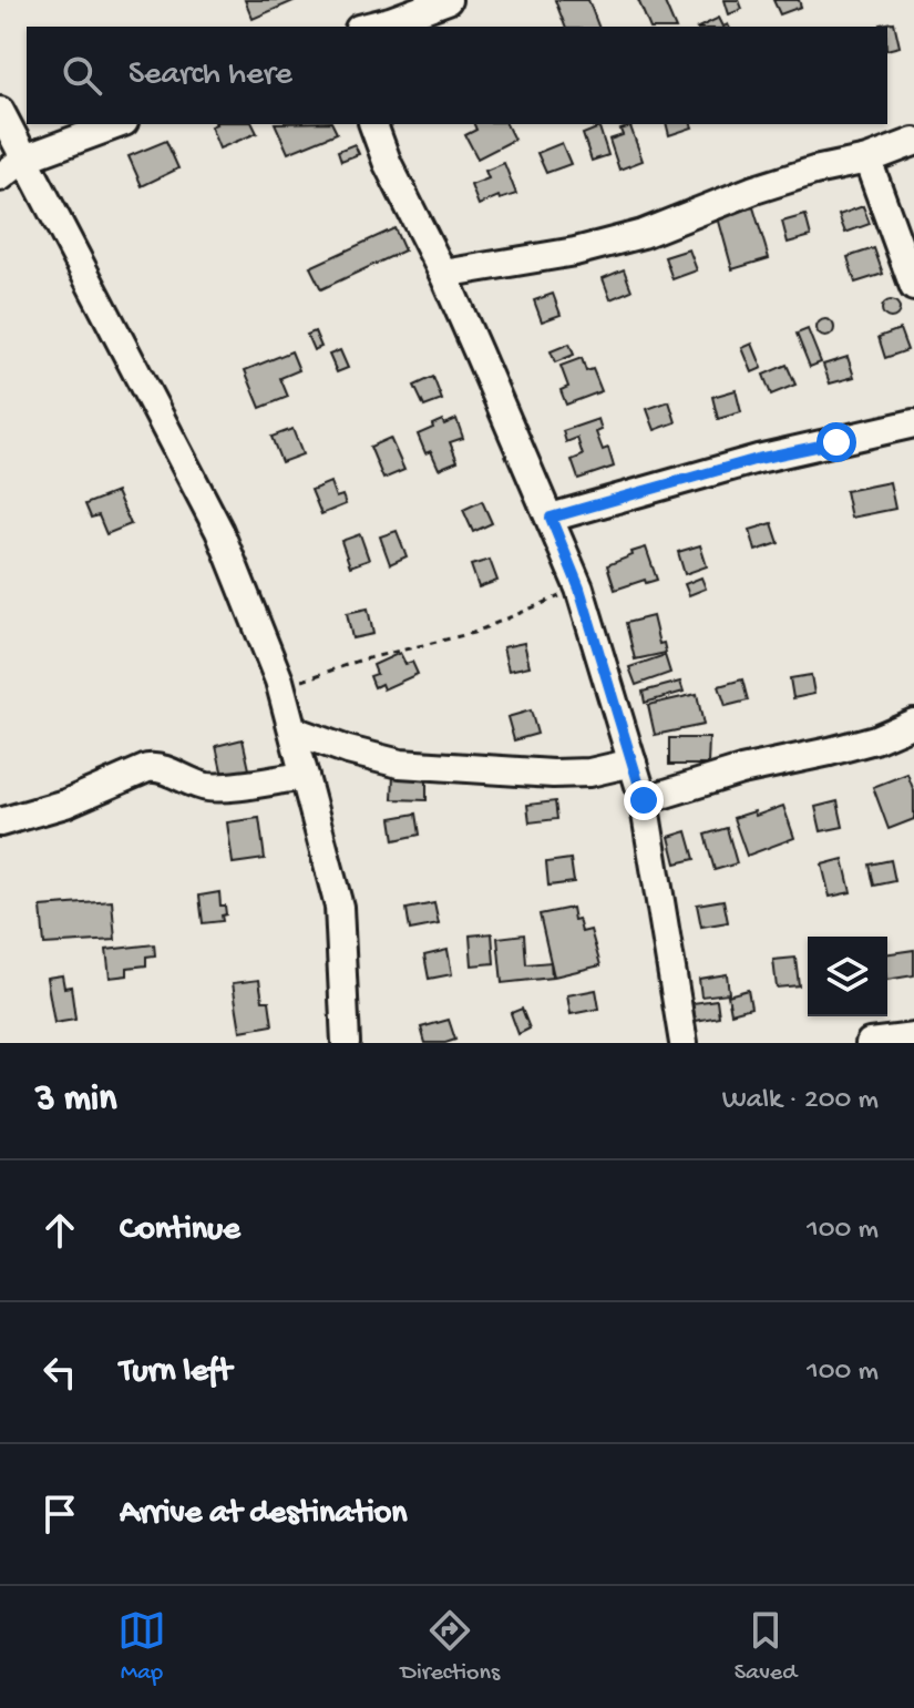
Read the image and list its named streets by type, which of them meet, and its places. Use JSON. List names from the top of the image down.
{
  "page": {
    "search": "Search here",
    "heading": ["3 min", "Walk · 200 m"],
    "list": [
      ["Continue", "100 m"],
      ["Turn left", "100 m"],
      "Arrive at destination"
    ],
    "nav": ["Map", "Directions", "Saved"]
  }
}
